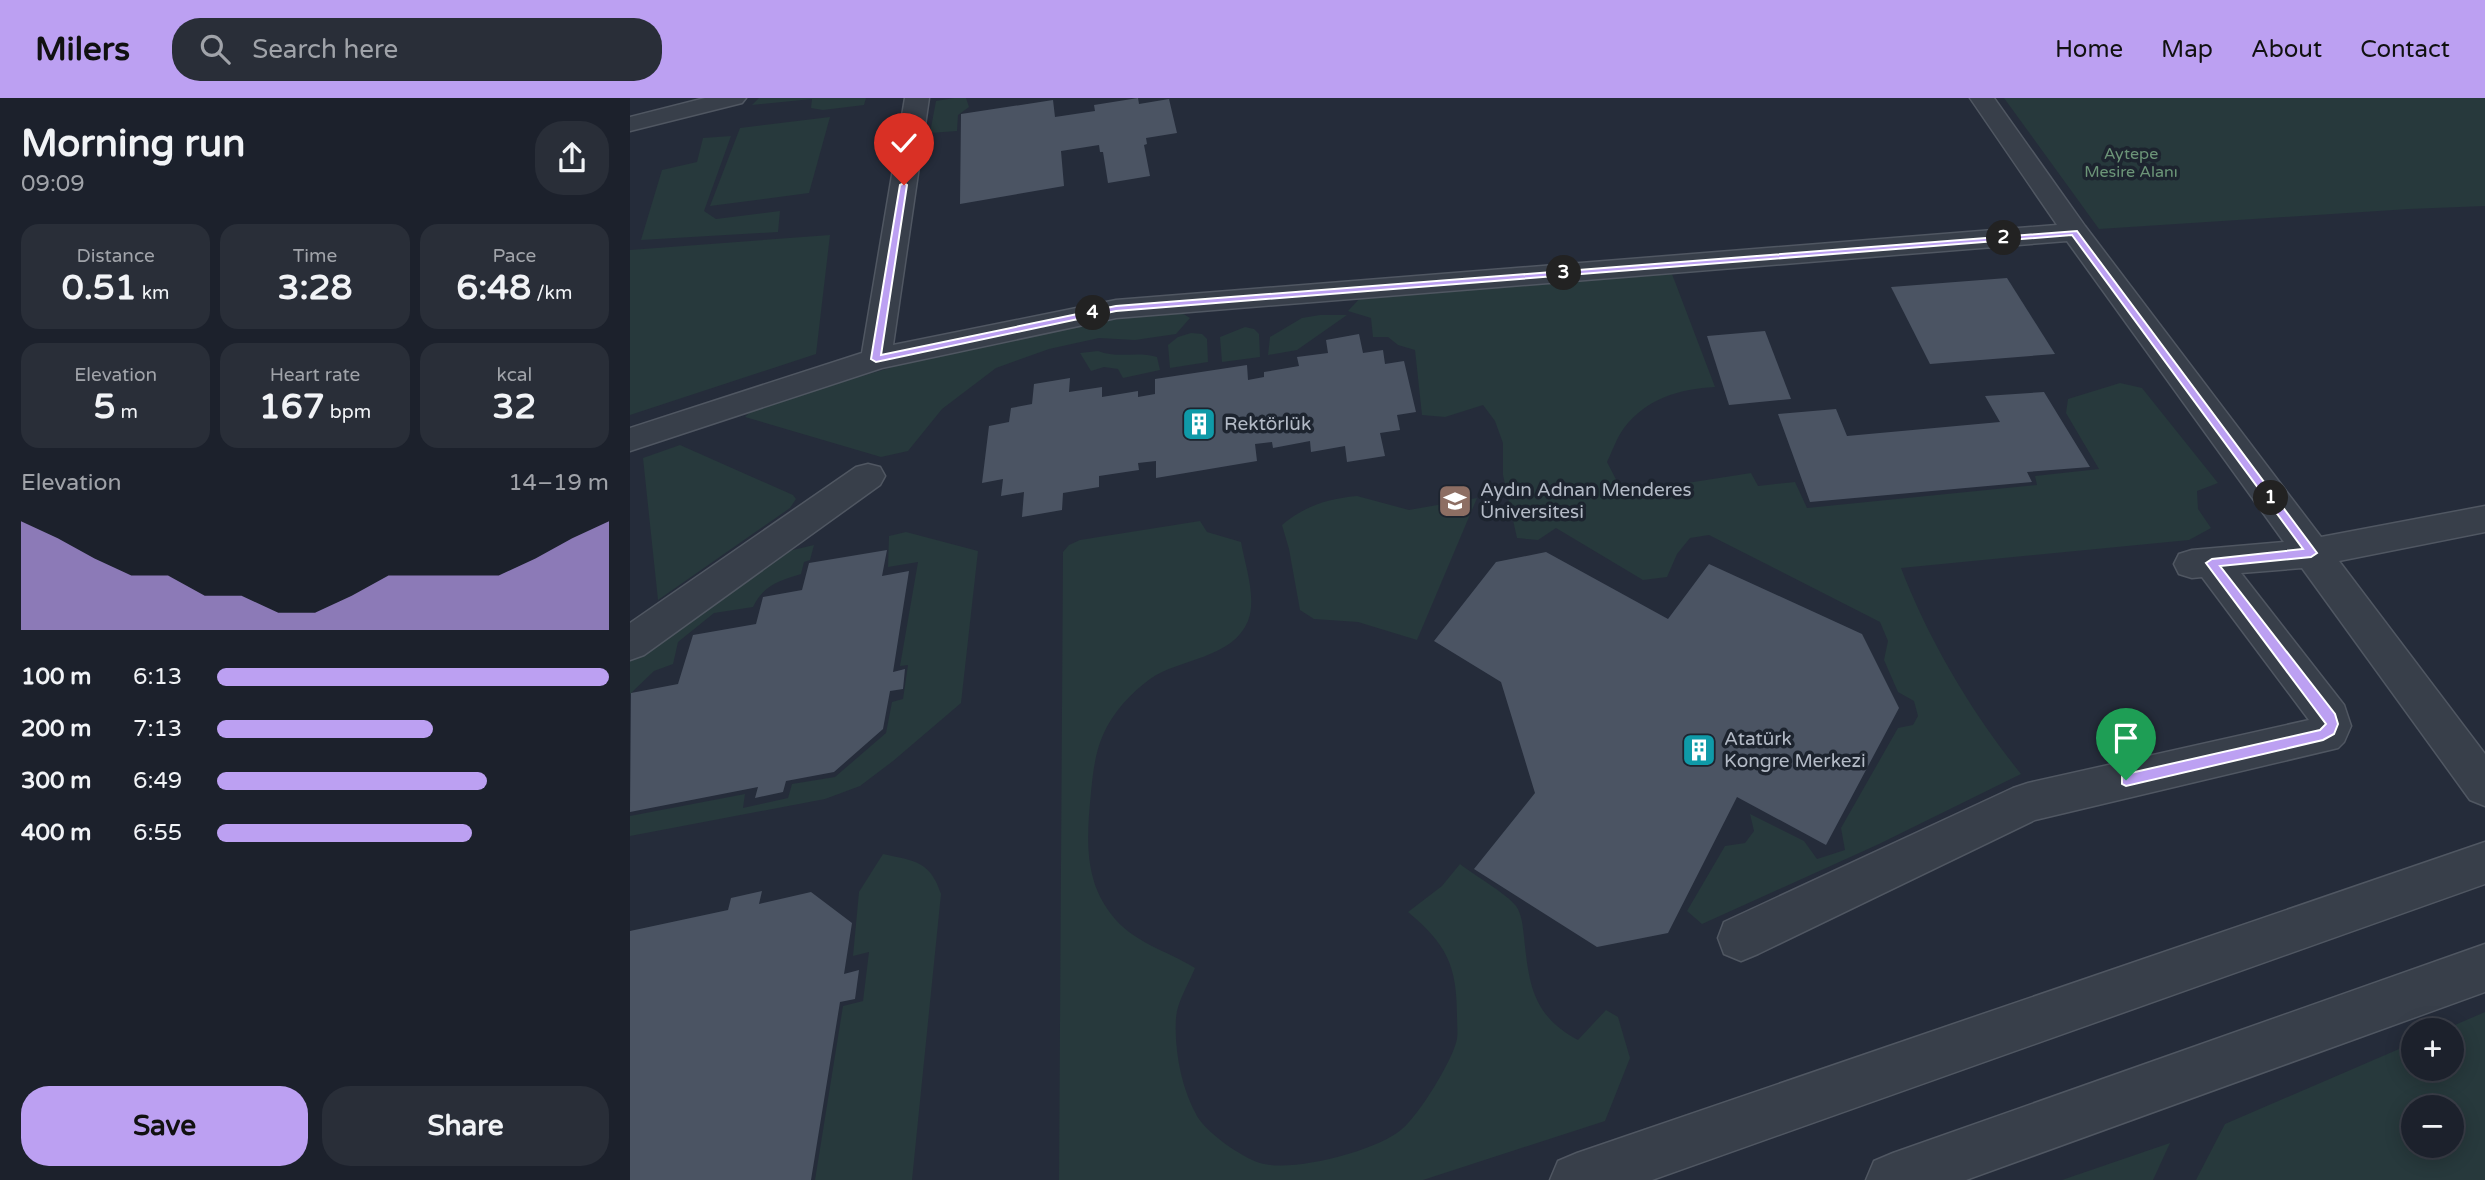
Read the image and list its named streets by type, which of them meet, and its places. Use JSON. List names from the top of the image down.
{
  "parks": ["Aytepe Mesire Alanı"],
  "places": {
    "building": ["Rektörlük", "Atatürk Kongre Merkezi"],
    "school or university": ["Aydın Adnan Menderes Üniversitesi"]
  },
  "page": {
    "header": "Milers",
    "search": "Search here",
    "nav": [
      "Home",
      "Map",
      "About",
      "Contact"
    ],
    "heading": ["Morning run", "09:09"],
    "stats": [
      ["Distance", "0.51 km"],
      ["Time", "3:28"],
      ["Pace", "6:48 /km"],
      ["Elevation", "5 m"],
      ["Heart rate", "167 bpm"],
      ["kcal", "32"]
    ],
    "pins": [
      "2",
      "3",
      "4",
      "1"
    ],
    "chart": ["Elevation", "14–19 m"],
    "list": [
      {
        "name": "100 m",
        "note": "6:13"
      },
      {
        "name": "200 m",
        "note": "7:13"
      },
      {
        "name": "300 m",
        "note": "6:49"
      },
      {
        "name": "400 m",
        "note": "6:55"
      }
    ],
    "map_buttons": ["+", "−"],
    "buttons": ["Save", "Share"]
  }
}
